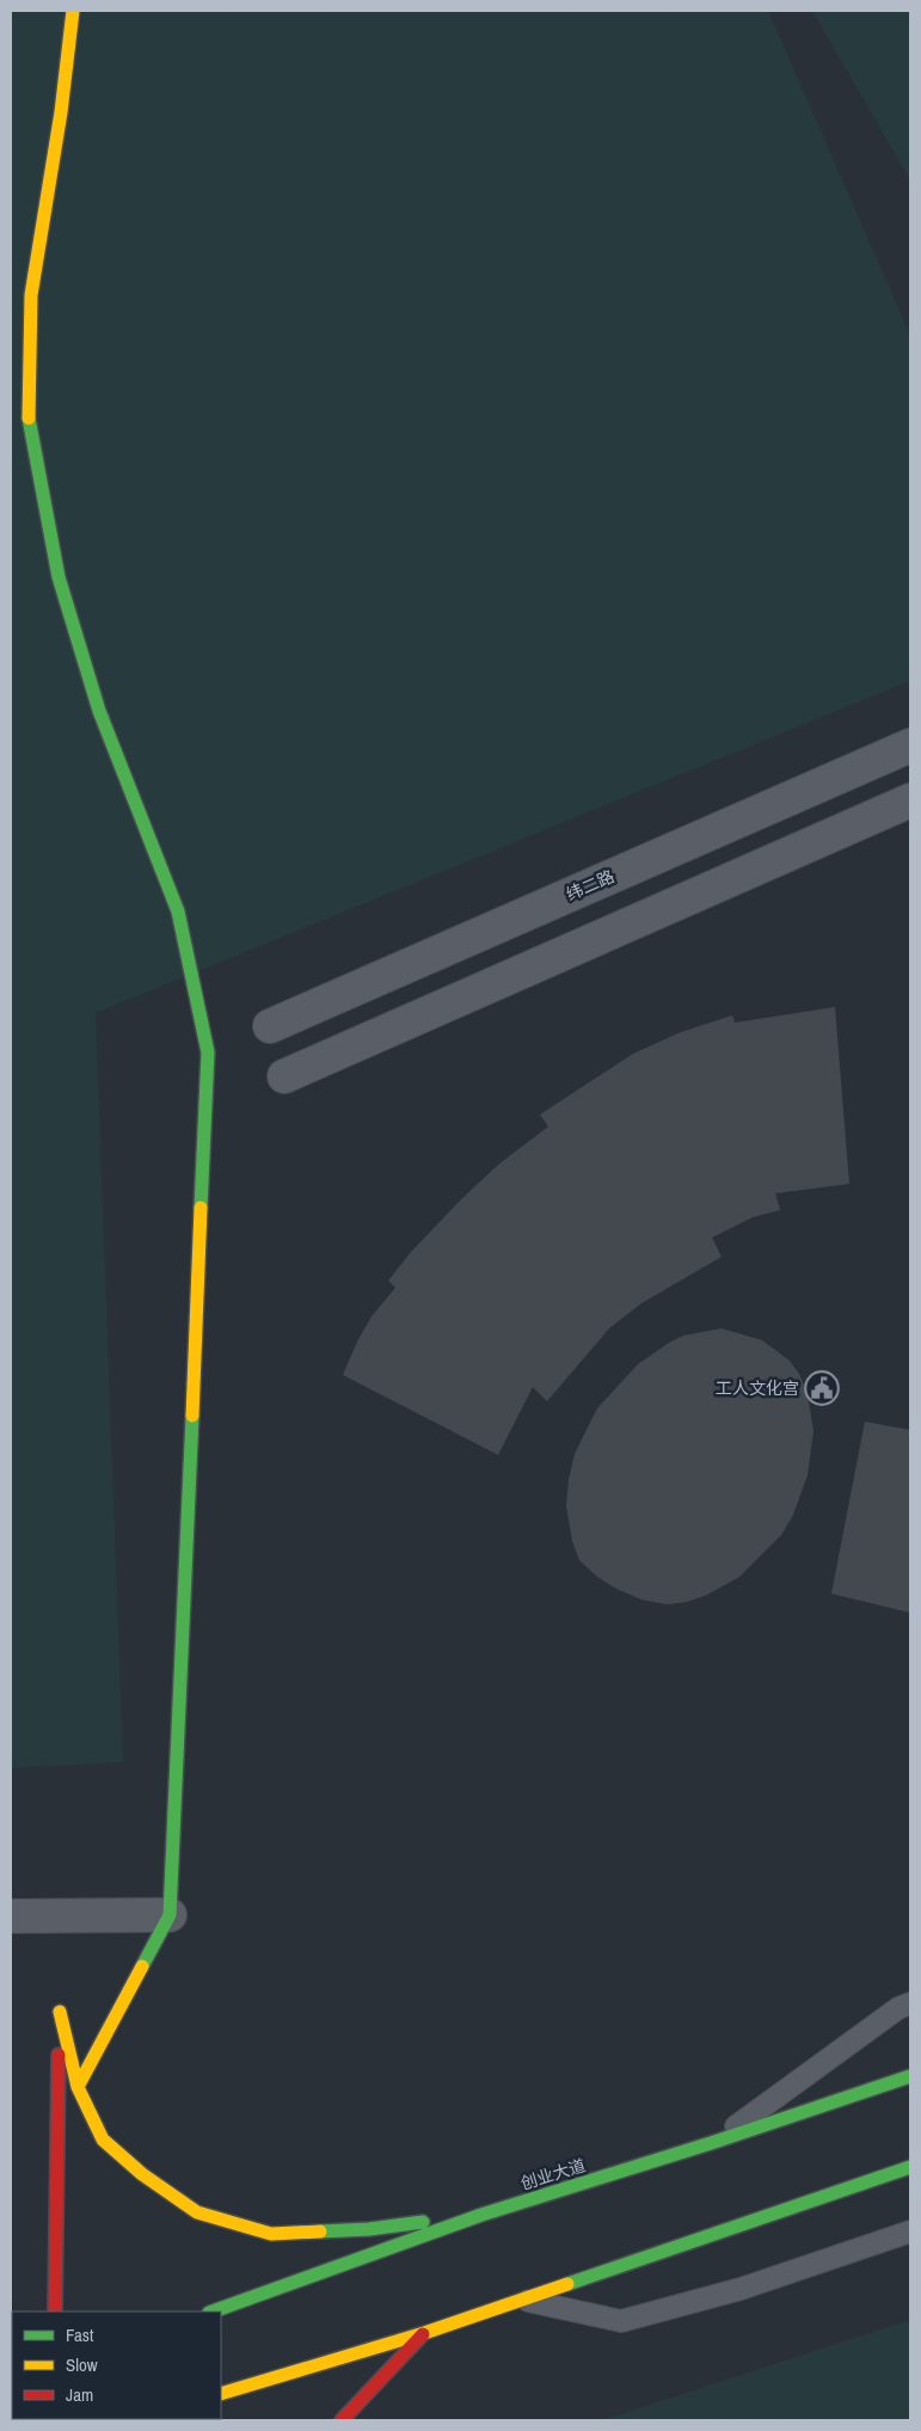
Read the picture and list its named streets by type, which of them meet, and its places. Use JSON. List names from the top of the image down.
{
  "streets": {
    "main road": ["创业大道"],
    "street": ["纬二路"]
  },
  "places": {
    "public building": ["工人文化宫"]
  },
  "legend": ["Fast", "Slow", "Jam"]
}
